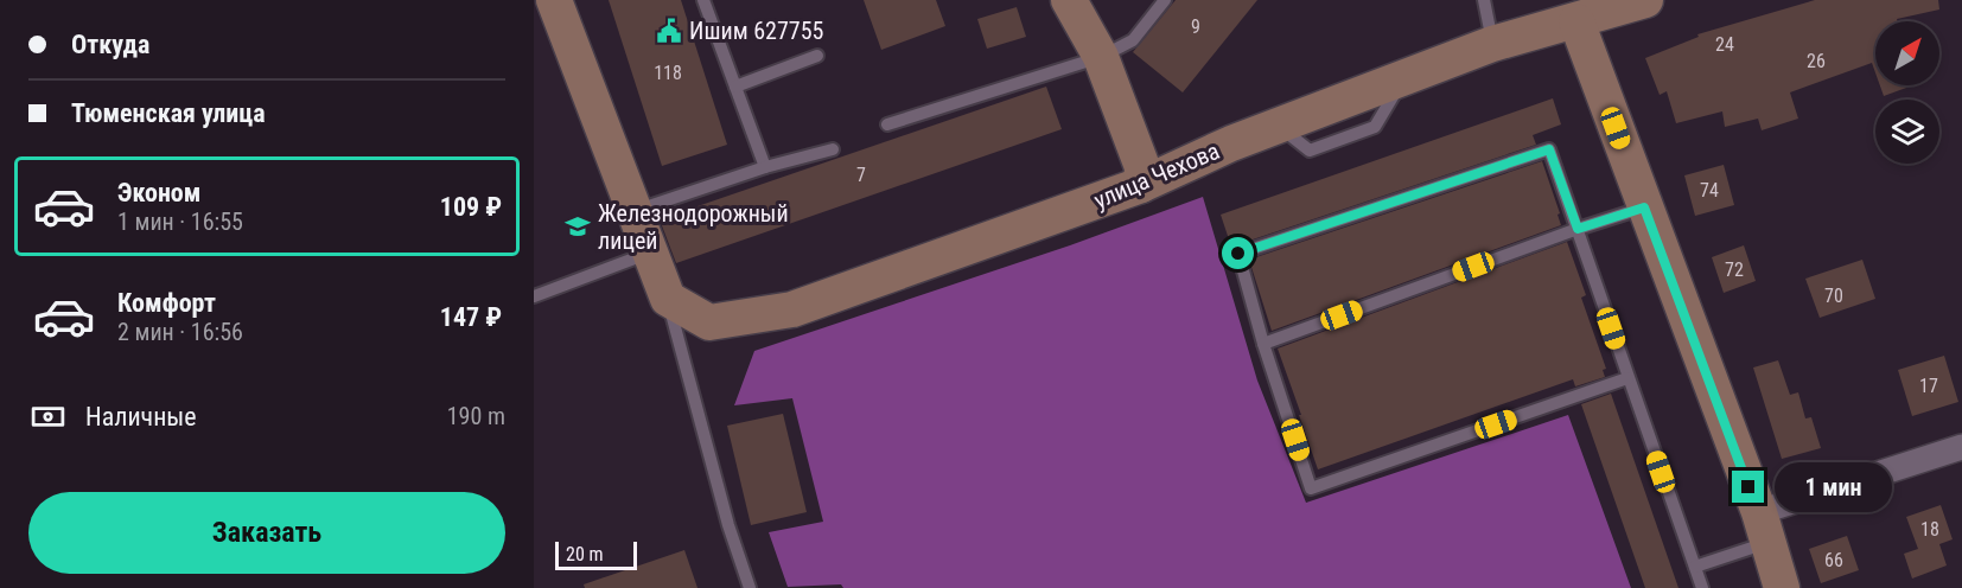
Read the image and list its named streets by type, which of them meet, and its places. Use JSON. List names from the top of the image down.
{
  "streets": {
    "main road": ["улица Чехова"]
  },
  "places": {
    "public building": ["Ишим 627755"],
    "school or university": ["Железнодорожный лицей"]
  },
  "house_numbers": [
    "9",
    "24",
    "26",
    "118",
    "7",
    "74",
    "72",
    "70",
    "17",
    "18",
    "66"
  ],
  "scale_bar": "20 m",
  "north": "top right",
  "page": {
    "banner": ["Откуда", "Тюменская улица"],
    "list": [
      {
        "name": "Эконом",
        "note": "1 мин · 16:55",
        "value": "109 ₽"
      },
      {
        "name": "Комфорт",
        "note": "2 мин · 16:56",
        "value": "147 ₽"
      }
    ],
    "pay": ["Наличные", "190 m"],
    "bubble": "1 мин",
    "buttons": "Заказать",
    "scale": "20 m"
  }
}
